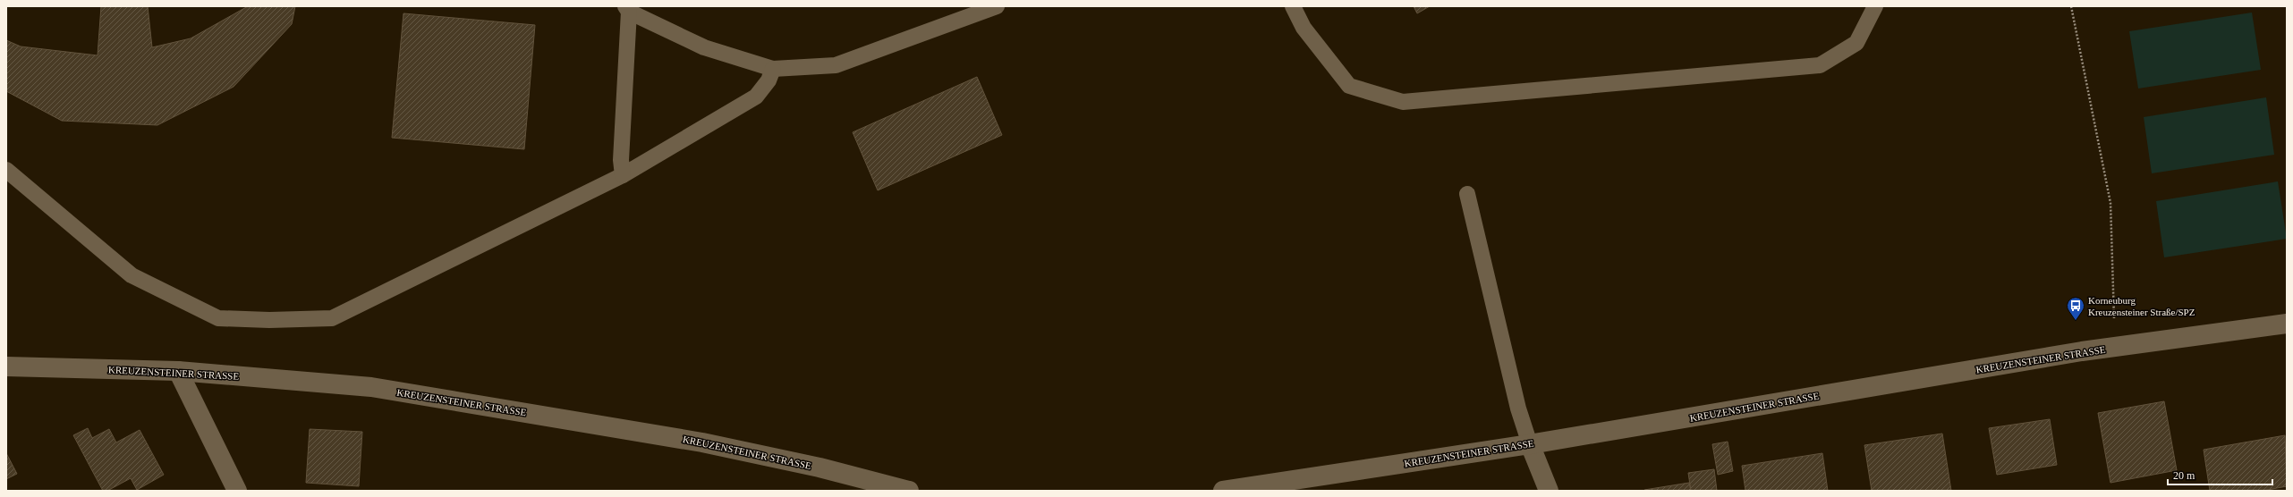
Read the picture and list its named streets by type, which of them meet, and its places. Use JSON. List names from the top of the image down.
{
  "streets": {
    "street": ["KREUZENSTEINER STRASSE"]
  },
  "places": {
    "bus stop": ["Korneuburg Kreuzensteiner Straße/SPZ"]
  },
  "scale_bar": "20 m"
}
